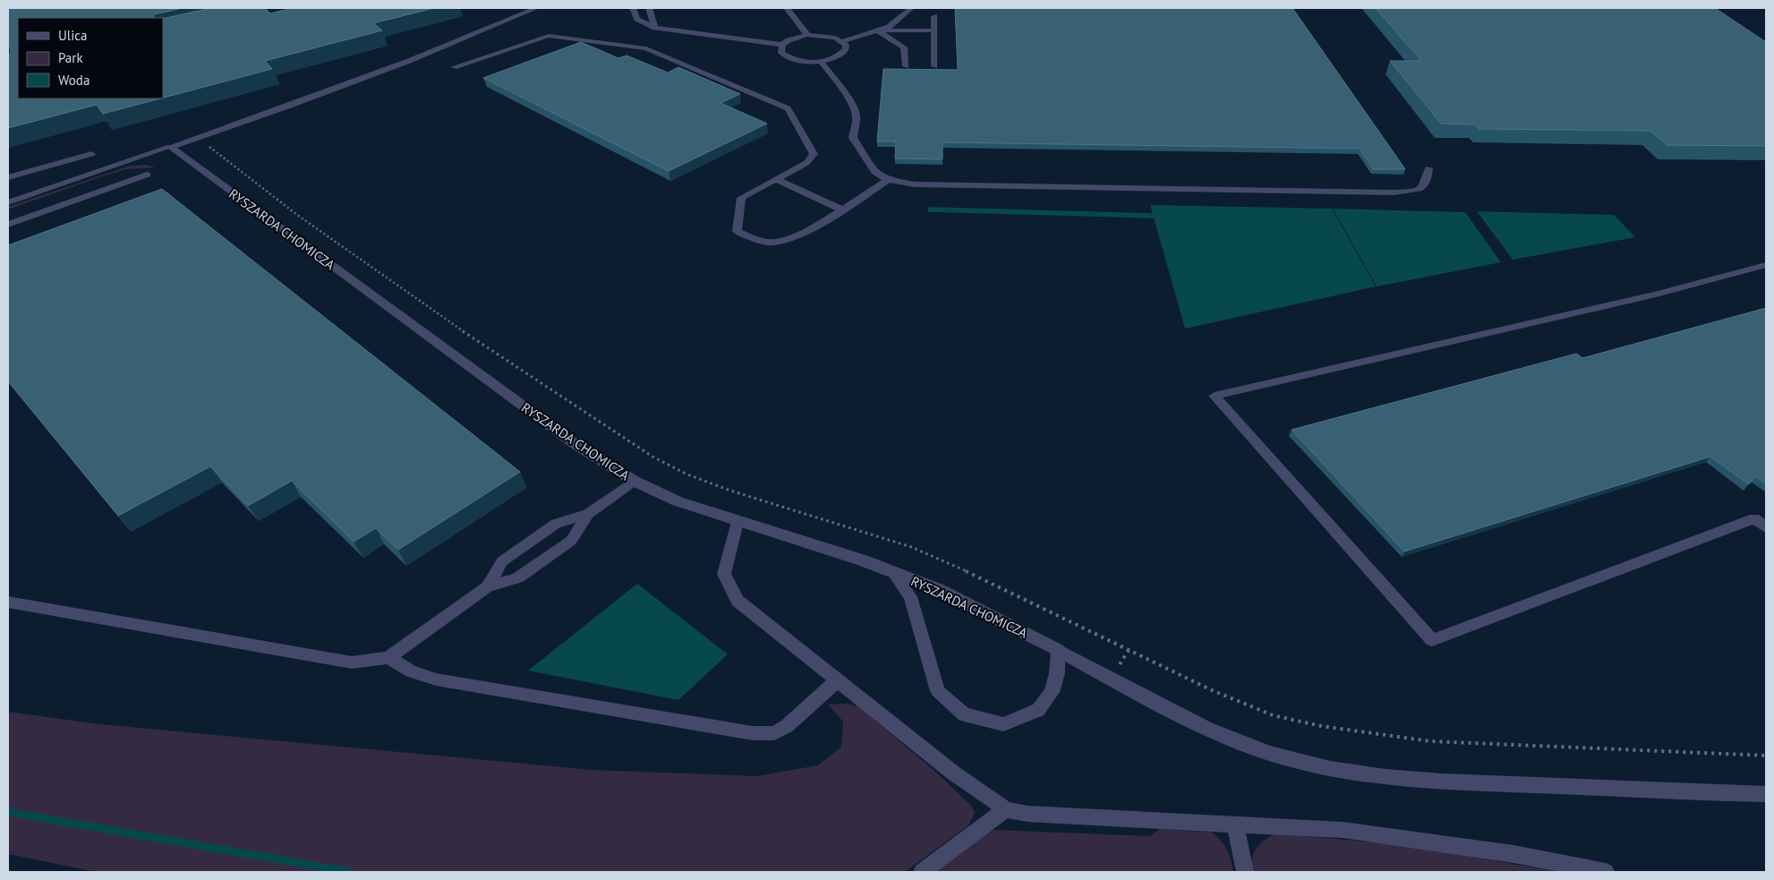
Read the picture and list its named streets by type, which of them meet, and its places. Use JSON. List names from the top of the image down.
{
  "streets": {
    "street": ["RYSZARDA CHOMICZA"]
  },
  "legend": ["Ulica", "Park", "Woda"]
}
